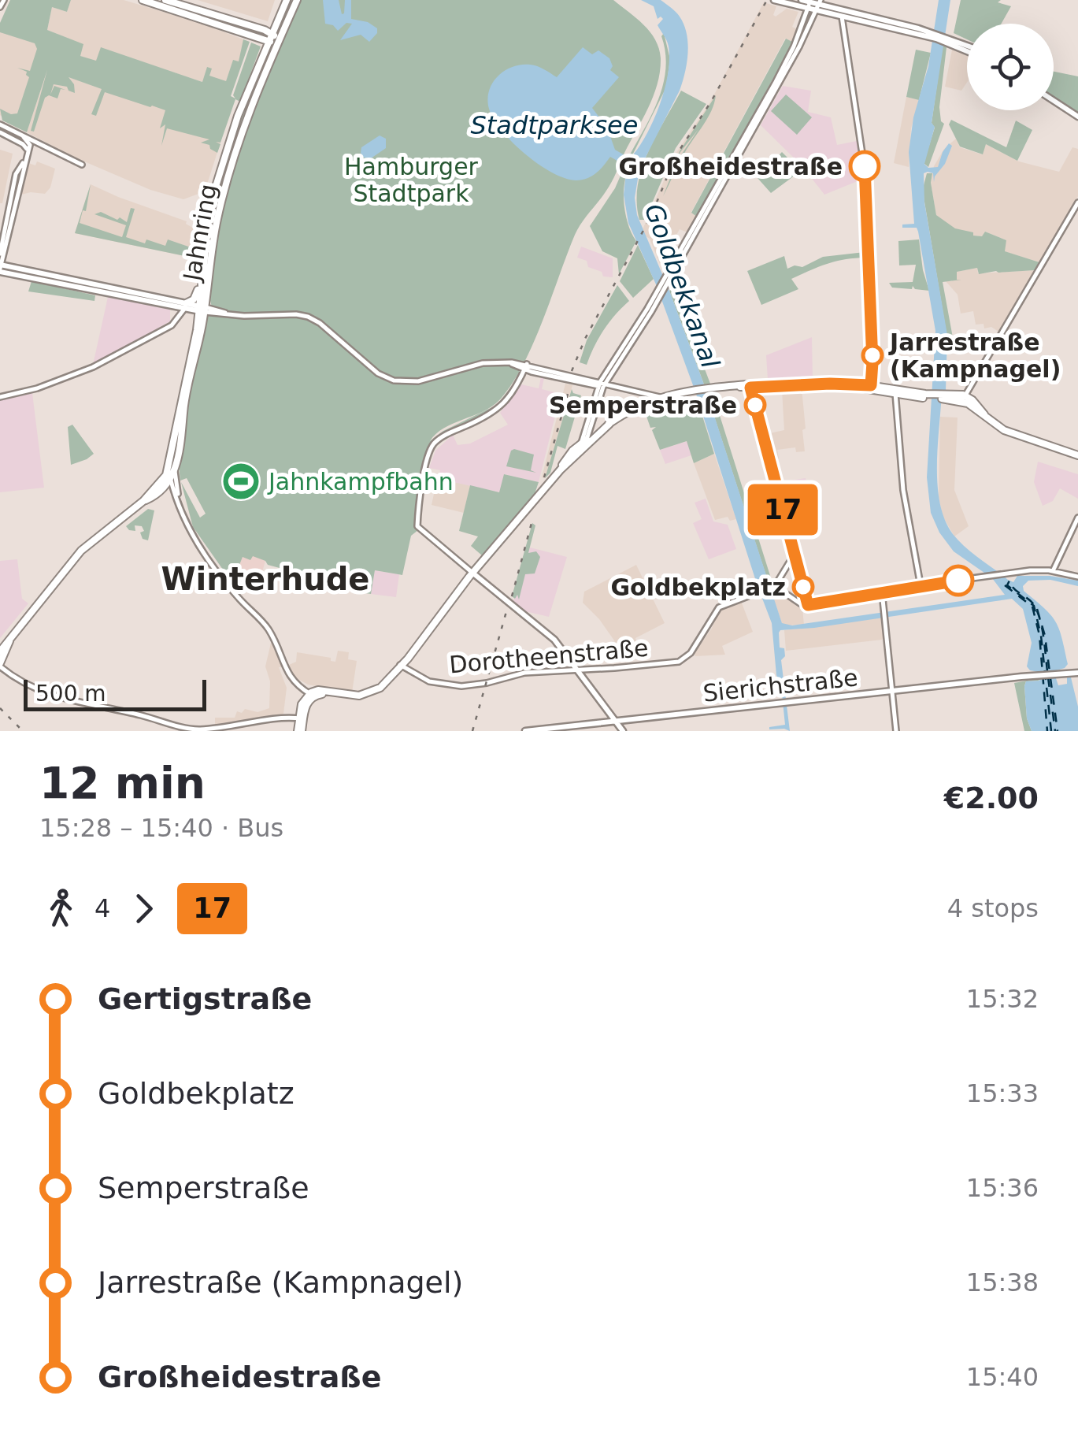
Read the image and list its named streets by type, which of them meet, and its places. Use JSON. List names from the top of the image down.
{
  "streets": {
    "main road": ["Jahnring", "Sierichstraße"],
    "street": ["Dorotheenstraße"]
  },
  "districts": ["Winterhude"],
  "water": ["Stadtparksee", "Goldbekkanal"],
  "parks": ["Hamburger Stadtpark"],
  "places": {
    "other": [
      "Großheidestraße",
      "Jarrestraße (Kampnagel)",
      "Semperstraße",
      "Goldbekplatz"
    ],
    "sports": ["Jahnkampfbahn"]
  },
  "lines": ["bus line 17"],
  "scale_bar": "500 m",
  "page": {
    "on_map": "17",
    "scale": "500 m",
    "heading": ["12 min", "15:28 – 15:40 · Bus", "€2.00"],
    "legs": ["4", "17", "4 stops"],
    "list": [
      {
        "name": "Gertigstraße",
        "value": "15:32"
      },
      {
        "name": "Goldbekplatz",
        "value": "15:33"
      },
      {
        "name": "Semperstraße",
        "value": "15:36"
      },
      {
        "name": "Jarrestraße (Kampnagel)",
        "value": "15:38"
      },
      {
        "name": "Großheidestraße",
        "value": "15:40"
      }
    ]
  }
}
